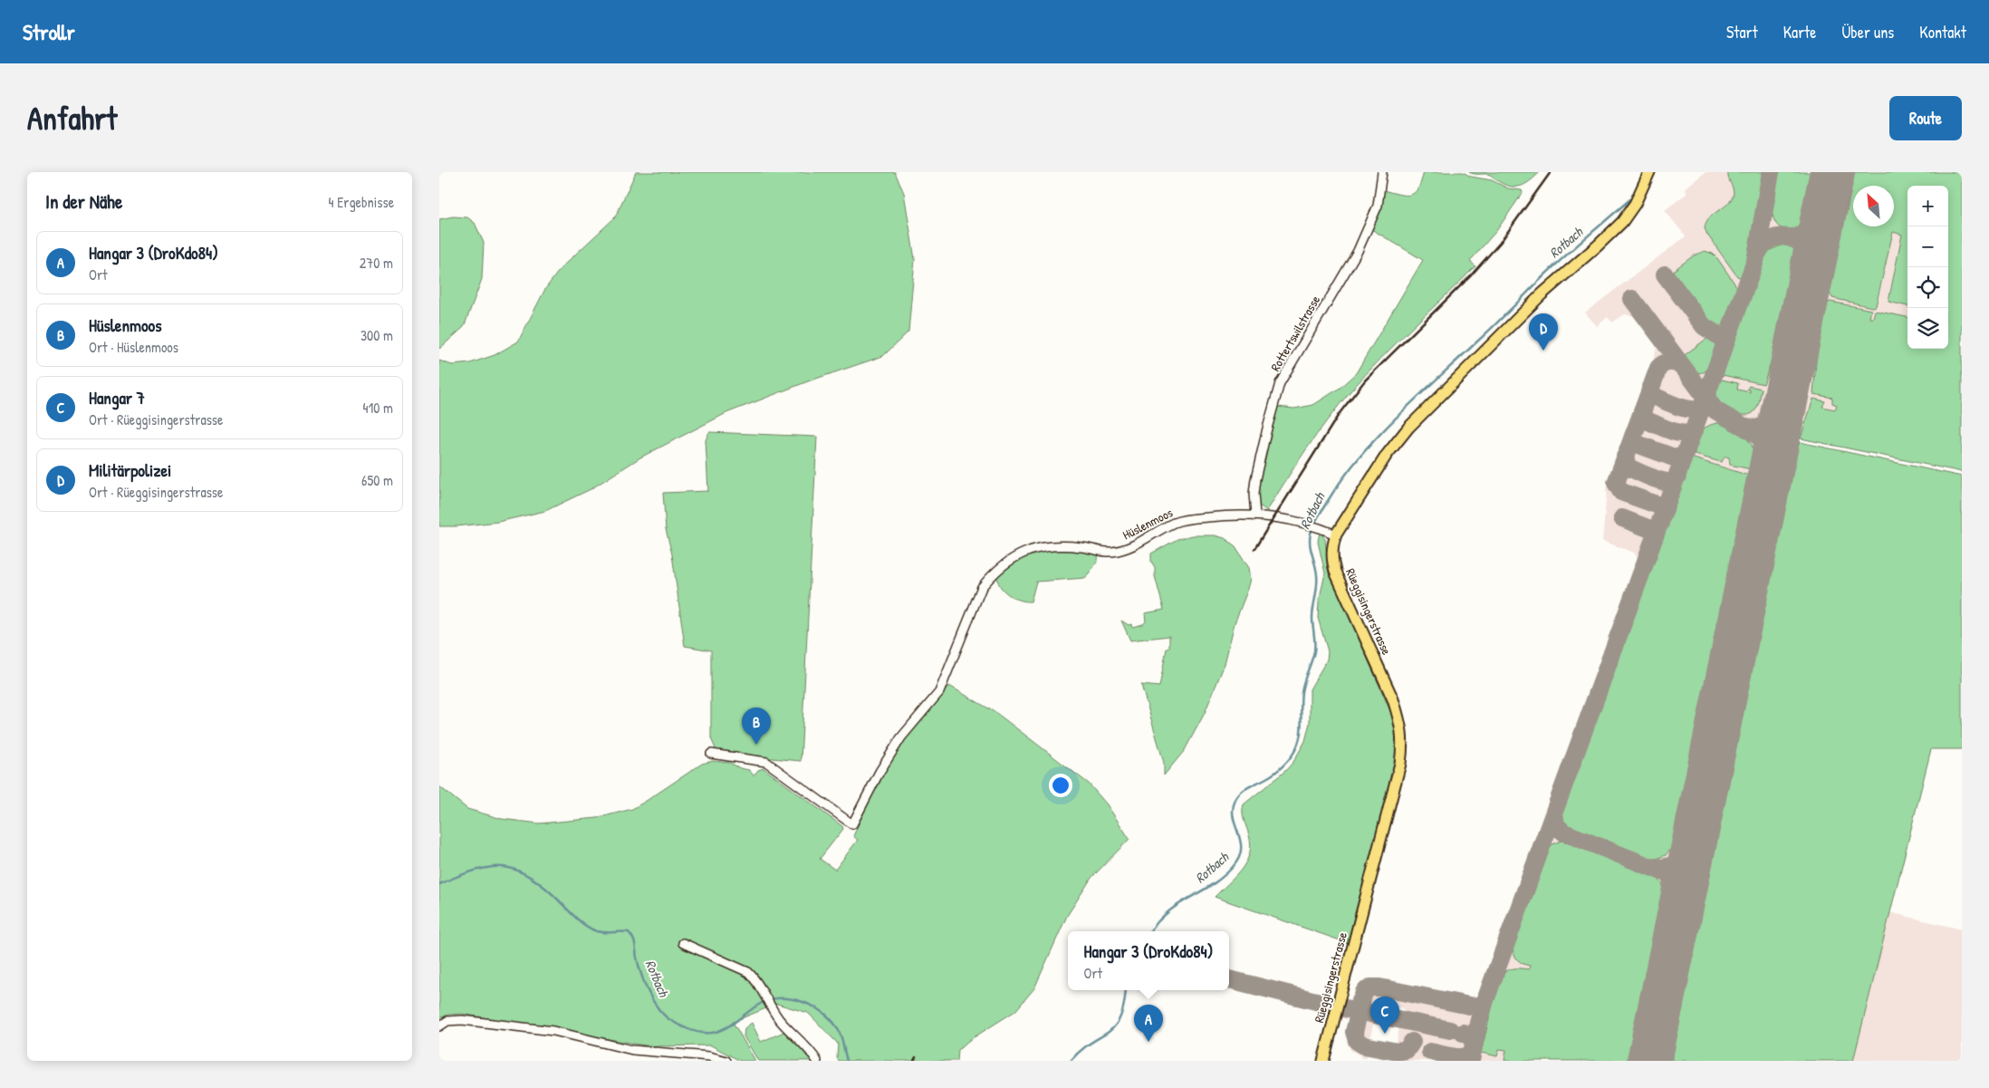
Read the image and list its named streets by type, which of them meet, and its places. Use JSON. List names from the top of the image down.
{
  "streets": {
    "main road": ["Rüeggisingerstrasse"],
    "street": ["Rottertswilstrasse", "Hüslenmoos"]
  },
  "crossings": [
    ["Rottertswilstrasse", "Hüslenmoos"],
    ["Hüslenmoos", "Rüeggisingerstrasse"]
  ],
  "water": ["Rotbach"],
  "north": "top left",
  "page": {
    "header": "Strollr",
    "nav": [
      "Start",
      "Karte",
      "Über uns",
      "Kontakt"
    ],
    "buttons": "Route",
    "title": "Anfahrt",
    "heading": ["In der Nähe", "4 Ergebnisse"],
    "map_buttons": ["+", "−"],
    "list": [
      {
        "mark": "A",
        "name": "Hangar 3 (DroKdo84)",
        "note": "Ort",
        "value": "270 m"
      },
      {
        "mark": "B",
        "name": "Hüslenmoos",
        "note": "Ort · Hüslenmoos",
        "value": "300 m"
      },
      {
        "mark": "C",
        "name": "Hangar 7",
        "note": "Ort · Rüeggisingerstrasse",
        "value": "410 m"
      },
      {
        "mark": "D",
        "name": "Militärpolizei",
        "note": "Ort · Rüeggisingerstrasse",
        "value": "650 m"
      }
    ],
    "pins": [
      "D",
      "B",
      "C",
      "A"
    ],
    "popup": ["Hangar 3 (DroKdo84)", "Ort"]
  }
}
